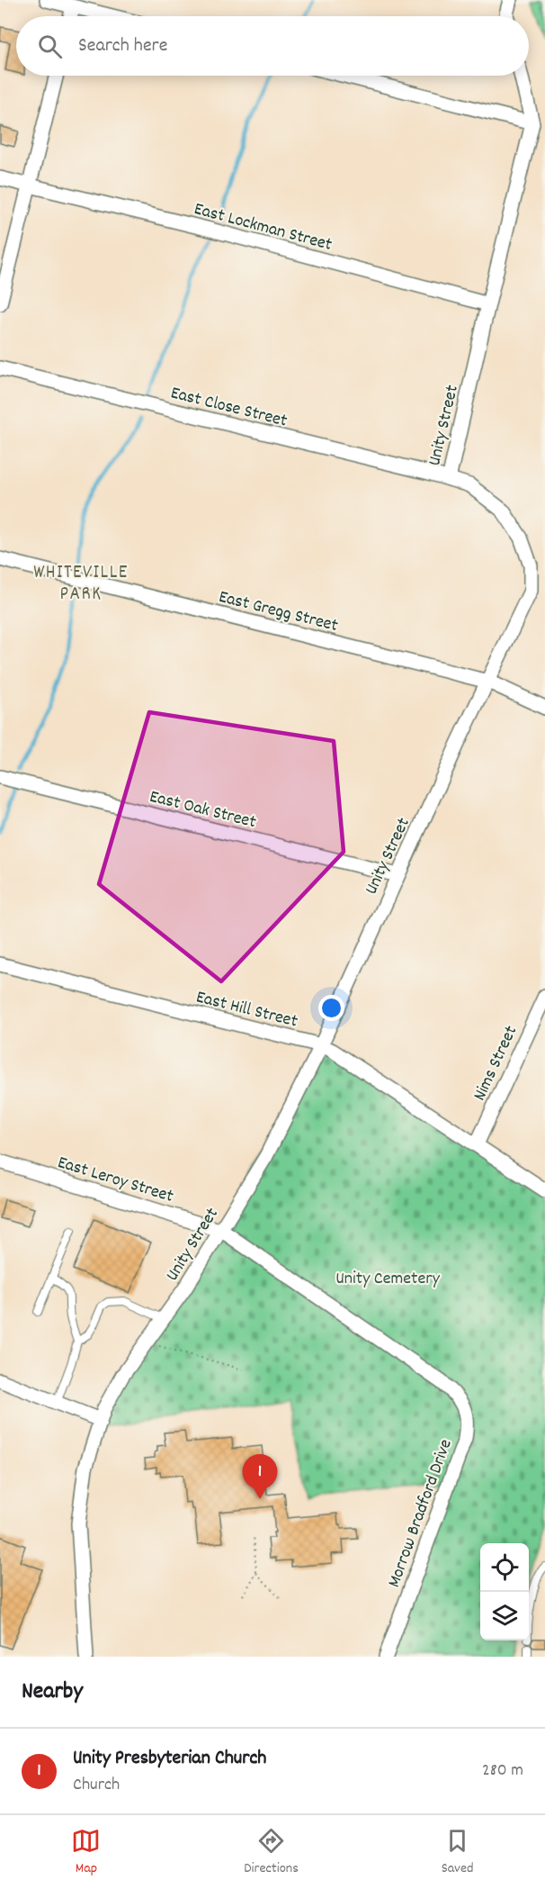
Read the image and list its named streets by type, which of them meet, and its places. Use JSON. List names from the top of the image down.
{
  "streets": {
    "street": [
      "East Lockman Street",
      "East Close Street",
      "Unity Street",
      "East Gregg Street",
      "East Oak Street",
      "East Hill Street",
      "Nims Street",
      "East Leroy Street",
      "Morrow Bradford Drive"
    ]
  },
  "crossings": [
    ["East Lockman Street", "Unity Street"],
    ["East Close Street", "Unity Street"],
    ["Unity Street", "East Gregg Street"],
    ["Unity Street", "East Oak Street"],
    ["Unity Street", "East Hill Street"],
    ["Unity Street", "East Leroy Street"],
    ["Unity Street", "Morrow Bradford Drive"],
    ["East Hill Street", "Nims Street"],
    ["East Leroy Street", "Morrow Bradford Drive"]
  ],
  "districts": ["WHITEVILLE PARK"],
  "parks": ["Unity Cemetery"],
  "page": {
    "search": "Search here",
    "pins": "1",
    "heading": "Nearby",
    "list": [
      {
        "mark": "1",
        "name": "Unity Presbyterian Church",
        "note": "Church",
        "value": "280 m"
      }
    ],
    "nav": ["Map", "Directions", "Saved"]
  }
}
